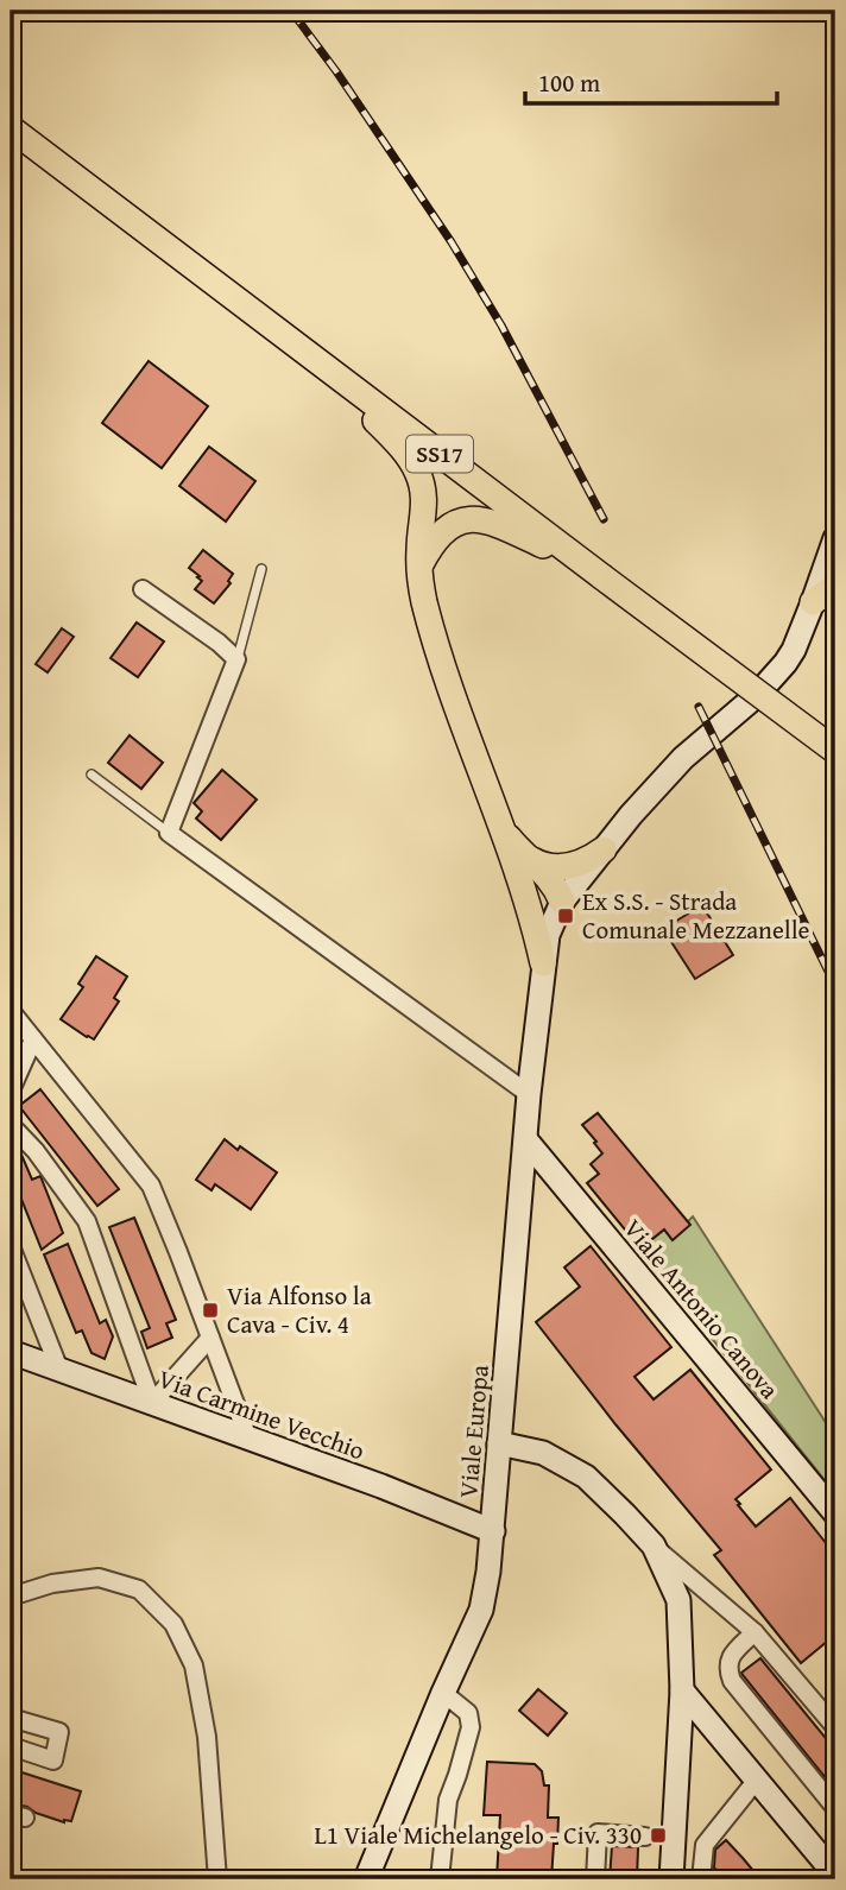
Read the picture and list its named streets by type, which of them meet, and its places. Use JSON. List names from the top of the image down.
{
  "streets": {
    "main road": ["SS17"],
    "street": ["Viale Antonio Canova", "Via Carmine Vecchio", "Viale Europa"]
  },
  "crossings": [
    ["Viale Antonio Canova", "Viale Europa"],
    ["Via Carmine Vecchio", "Viale Europa"]
  ],
  "places": {
    "transit": ["Ex S.S. - Strada Comunale Mezzanelle", "Via Alfonso la Cava - Civ. 4", "L1 Viale Michelangelo - Civ. 330"]
  },
  "scale_bar": "100 m"
}
